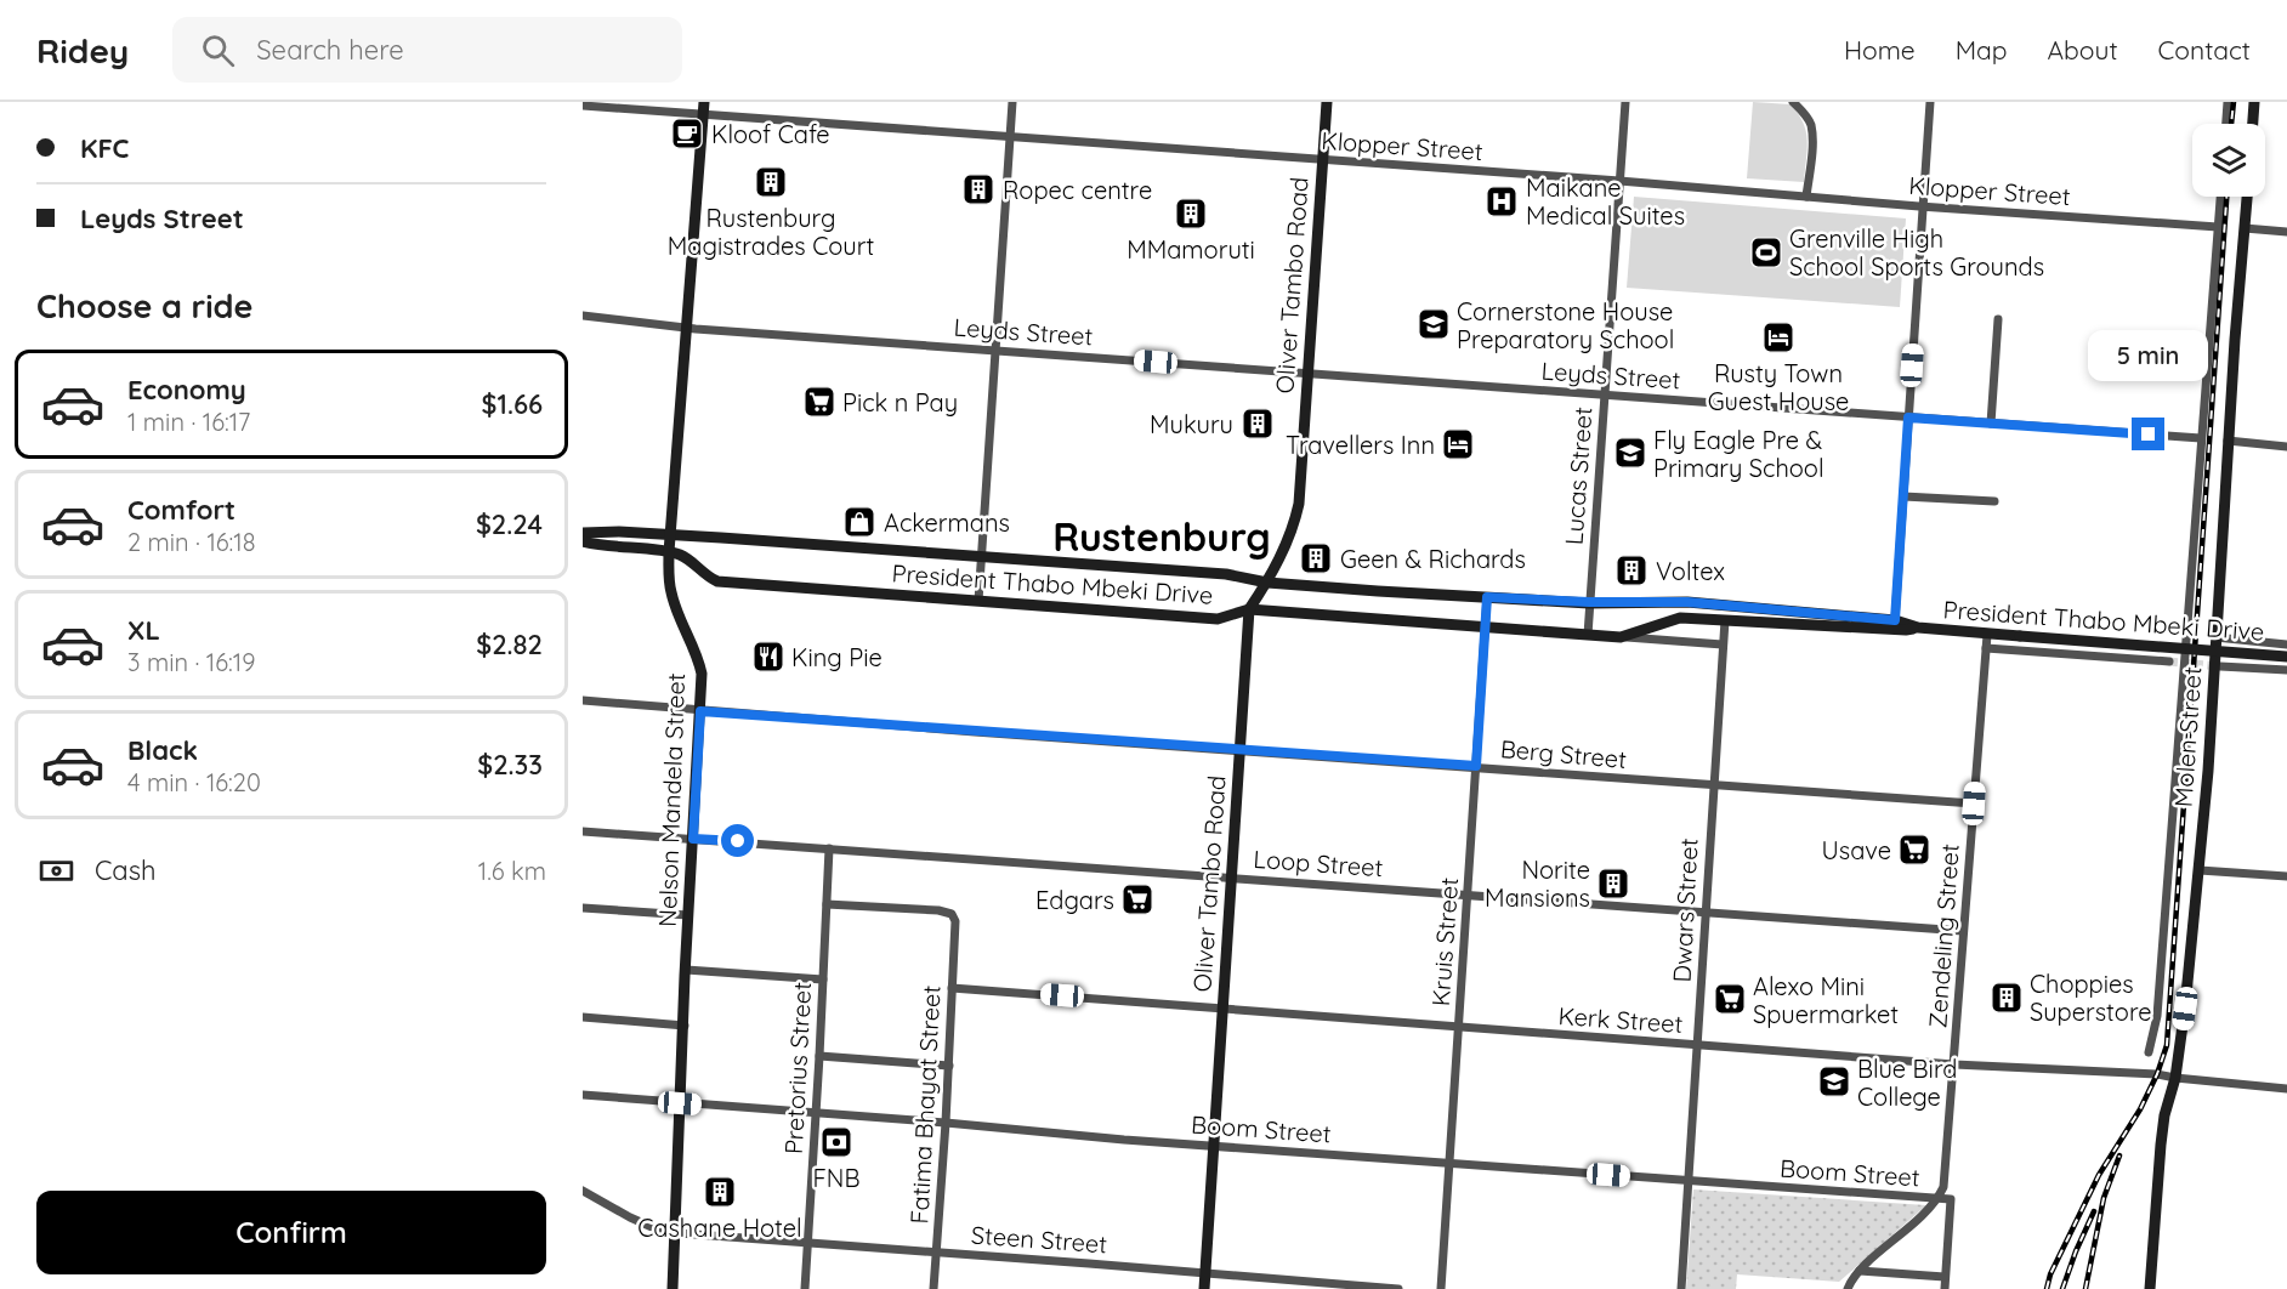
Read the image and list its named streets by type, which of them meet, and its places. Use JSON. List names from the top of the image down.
{
  "streets": {
    "street": [
      "Klopper Street",
      "Oliver Tambo Road",
      "Leyds Street",
      "Lucas Street",
      "President Thabo Mbeki Drive",
      "Molen Street",
      "Berg Street",
      "Nelson Mandela Street",
      "Loop Street",
      "Dwars Street",
      "Zendeling Street",
      "Kruis Street",
      "Kerk Street",
      "Pretorius Street",
      "Fatima Bhayat Street",
      "Boom Street",
      "Steen Street"
    ]
  },
  "crossings": [
    ["Klopper Street", "Oliver Tambo Road"],
    ["Klopper Street", "Lucas Street"],
    ["Klopper Street", "Molen Street"],
    ["Klopper Street", "Nelson Mandela Street"],
    ["Oliver Tambo Road", "Leyds Street"],
    ["Oliver Tambo Road", "President Thabo Mbeki Drive"],
    ["Oliver Tambo Road", "Berg Street"],
    ["Oliver Tambo Road", "Loop Street"],
    ["Oliver Tambo Road", "Kerk Street"],
    ["Oliver Tambo Road", "Boom Street"],
    ["Oliver Tambo Road", "Steen Street"],
    ["Leyds Street", "Lucas Street"],
    ["Leyds Street", "Molen Street"],
    ["Leyds Street", "Nelson Mandela Street"],
    ["Lucas Street", "President Thabo Mbeki Drive"],
    ["President Thabo Mbeki Drive", "Nelson Mandela Street"],
    ["President Thabo Mbeki Drive", "Dwars Street"],
    ["President Thabo Mbeki Drive", "Zendeling Street"],
    ["President Thabo Mbeki Drive", "Kruis Street"],
    ["Molen Street", "Kerk Street"],
    ["Berg Street", "Nelson Mandela Street"],
    ["Berg Street", "Dwars Street"],
    ["Berg Street", "Zendeling Street"],
    ["Berg Street", "Kruis Street"],
    ["Nelson Mandela Street", "Loop Street"],
    ["Nelson Mandela Street", "Boom Street"],
    ["Nelson Mandela Street", "Steen Street"],
    ["Loop Street", "Dwars Street"],
    ["Loop Street", "Zendeling Street"],
    ["Loop Street", "Kruis Street"],
    ["Loop Street", "Pretorius Street"],
    ["Dwars Street", "Kerk Street"],
    ["Dwars Street", "Boom Street"],
    ["Zendeling Street", "Kerk Street"],
    ["Zendeling Street", "Boom Street"],
    ["Kruis Street", "Kerk Street"],
    ["Kruis Street", "Boom Street"],
    ["Kerk Street", "Fatima Bhayat Street"],
    ["Pretorius Street", "Fatima Bhayat Street"],
    ["Pretorius Street", "Boom Street"],
    ["Pretorius Street", "Steen Street"],
    ["Fatima Bhayat Street", "Boom Street"],
    ["Fatima Bhayat Street", "Steen Street"]
  ],
  "districts": ["Rustenburg"],
  "places": {
    "cafe": ["Kloof Cafe"],
    "building": [
      "Rustenburg Magistrades Court",
      "Ropec centre",
      "MMamoruti",
      "Mukuru",
      "Geen & Richards",
      "Voltex",
      "Norite Mansions",
      "Choppies Superstore",
      "Cashane Hotel"
    ],
    "hospital": ["Maikane Medical Suites"],
    "sports": ["Grenville High School Sports Grounds"],
    "school or university": ["Cornerstone House Preparatory School", "Fly Eagle Pre & Primary School", "Blue Bird College"],
    "hotel": ["Rusty Town Guest House", "Travellers Inn"],
    "supermarket": [
      "Pick n Pay",
      "Usave",
      "Edgars",
      "Alexo Mini Spuermarket"
    ],
    "shop": ["Ackermans"],
    "restaurant": ["King Pie"],
    "bank": ["FNB"]
  },
  "page": {
    "header": "Ridey",
    "search": "Search here",
    "nav": [
      "Home",
      "Map",
      "About",
      "Contact"
    ],
    "banner": ["KFC", "Leyds Street"],
    "heading": "Choose a ride",
    "bubble": "5 min",
    "list": [
      {
        "name": "Economy",
        "note": "1 min · 16:17",
        "value": "$1.66"
      },
      {
        "name": "Comfort",
        "note": "2 min · 16:18",
        "value": "$2.24"
      },
      {
        "name": "XL",
        "note": "3 min · 16:19",
        "value": "$2.82"
      },
      {
        "name": "Black",
        "note": "4 min · 16:20",
        "value": "$2.33"
      }
    ],
    "pay": ["Cash", "1.6 km"],
    "buttons": "Confirm"
  }
}
